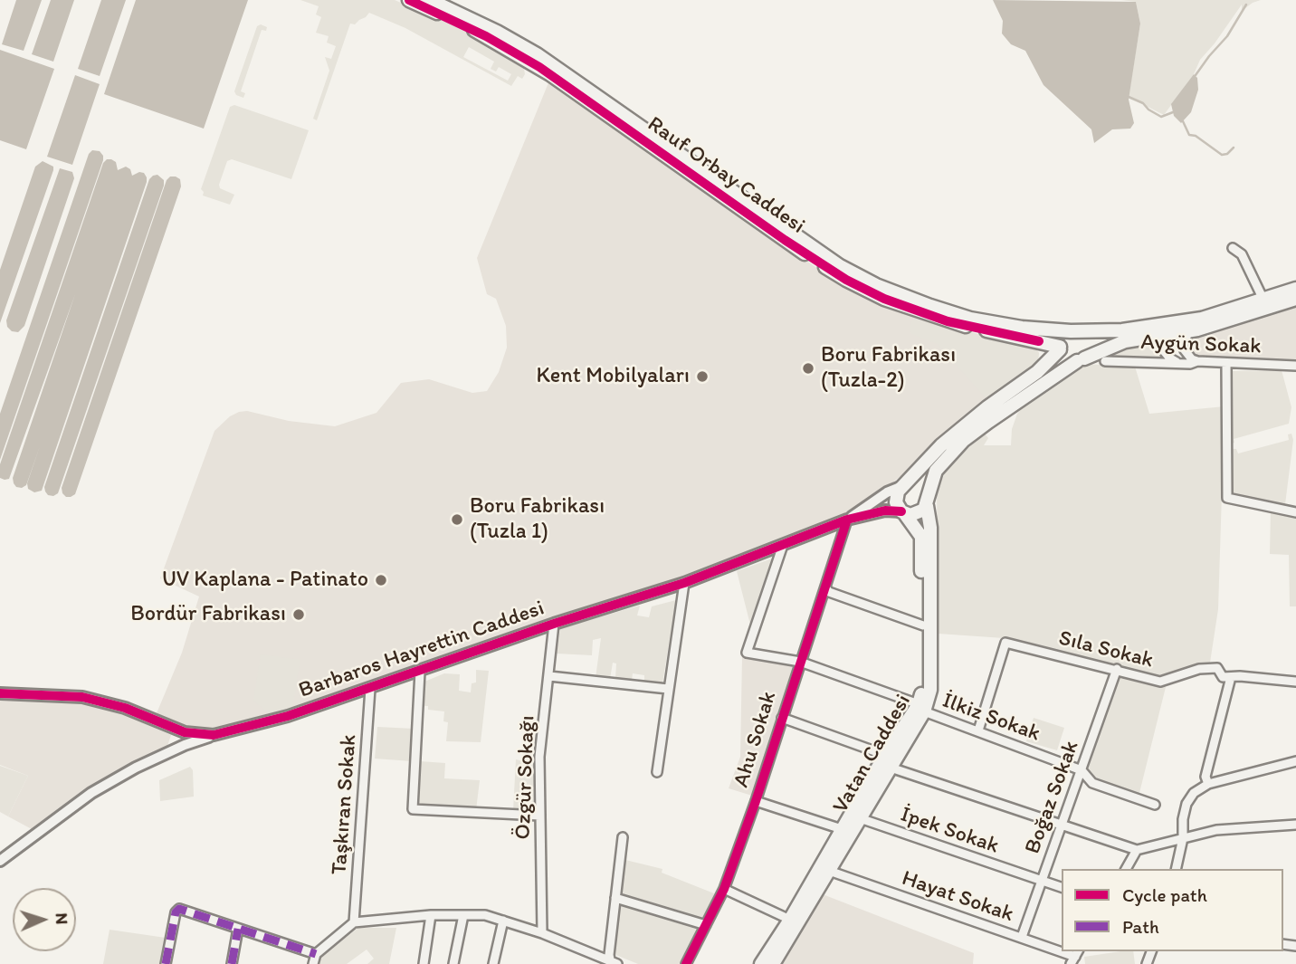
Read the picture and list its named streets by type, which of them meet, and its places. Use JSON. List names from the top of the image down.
{
  "streets": {
    "main road": ["Rauf Orbay Caddesi", "Vatan Caddesi"],
    "street": [
      "Aygün Sokak",
      "Barbaros Hayrettin Caddesi",
      "Sıla Sokak",
      "İlkiz Sokak",
      "Ahu Sokak",
      "Özgür Sokağı",
      "Boğaz Sokak",
      "Taşkıran Sokak",
      "İpek Sokak",
      "Hayat Sokak"
    ]
  },
  "crossings": [
    ["Barbaros Hayrettin Caddesi", "İlkiz Sokak"],
    ["Barbaros Hayrettin Caddesi", "Ahu Sokak"],
    ["Barbaros Hayrettin Caddesi", "Özgür Sokağı"],
    ["Barbaros Hayrettin Caddesi", "Taşkıran Sokak"],
    ["Sıla Sokak", "İlkiz Sokak"],
    ["Sıla Sokak", "Boğaz Sokak"],
    ["İlkiz Sokak", "Ahu Sokak"],
    ["İlkiz Sokak", "Vatan Caddesi"],
    ["İlkiz Sokak", "Boğaz Sokak"],
    ["Vatan Caddesi", "İpek Sokak"],
    ["Vatan Caddesi", "Hayat Sokak"],
    ["Boğaz Sokak", "İpek Sokak"],
    ["Boğaz Sokak", "Hayat Sokak"]
  ],
  "places": [
    "Boru Fabrikası (Tuzla-2)",
    "Kent Mobilyaları",
    "Boru Fabrikası (Tuzla 1)",
    "UV Kaplana - Patinato",
    "Bordür Fabrikası"
  ],
  "legend": ["Cycle path", "Path"],
  "north": "right"
}
